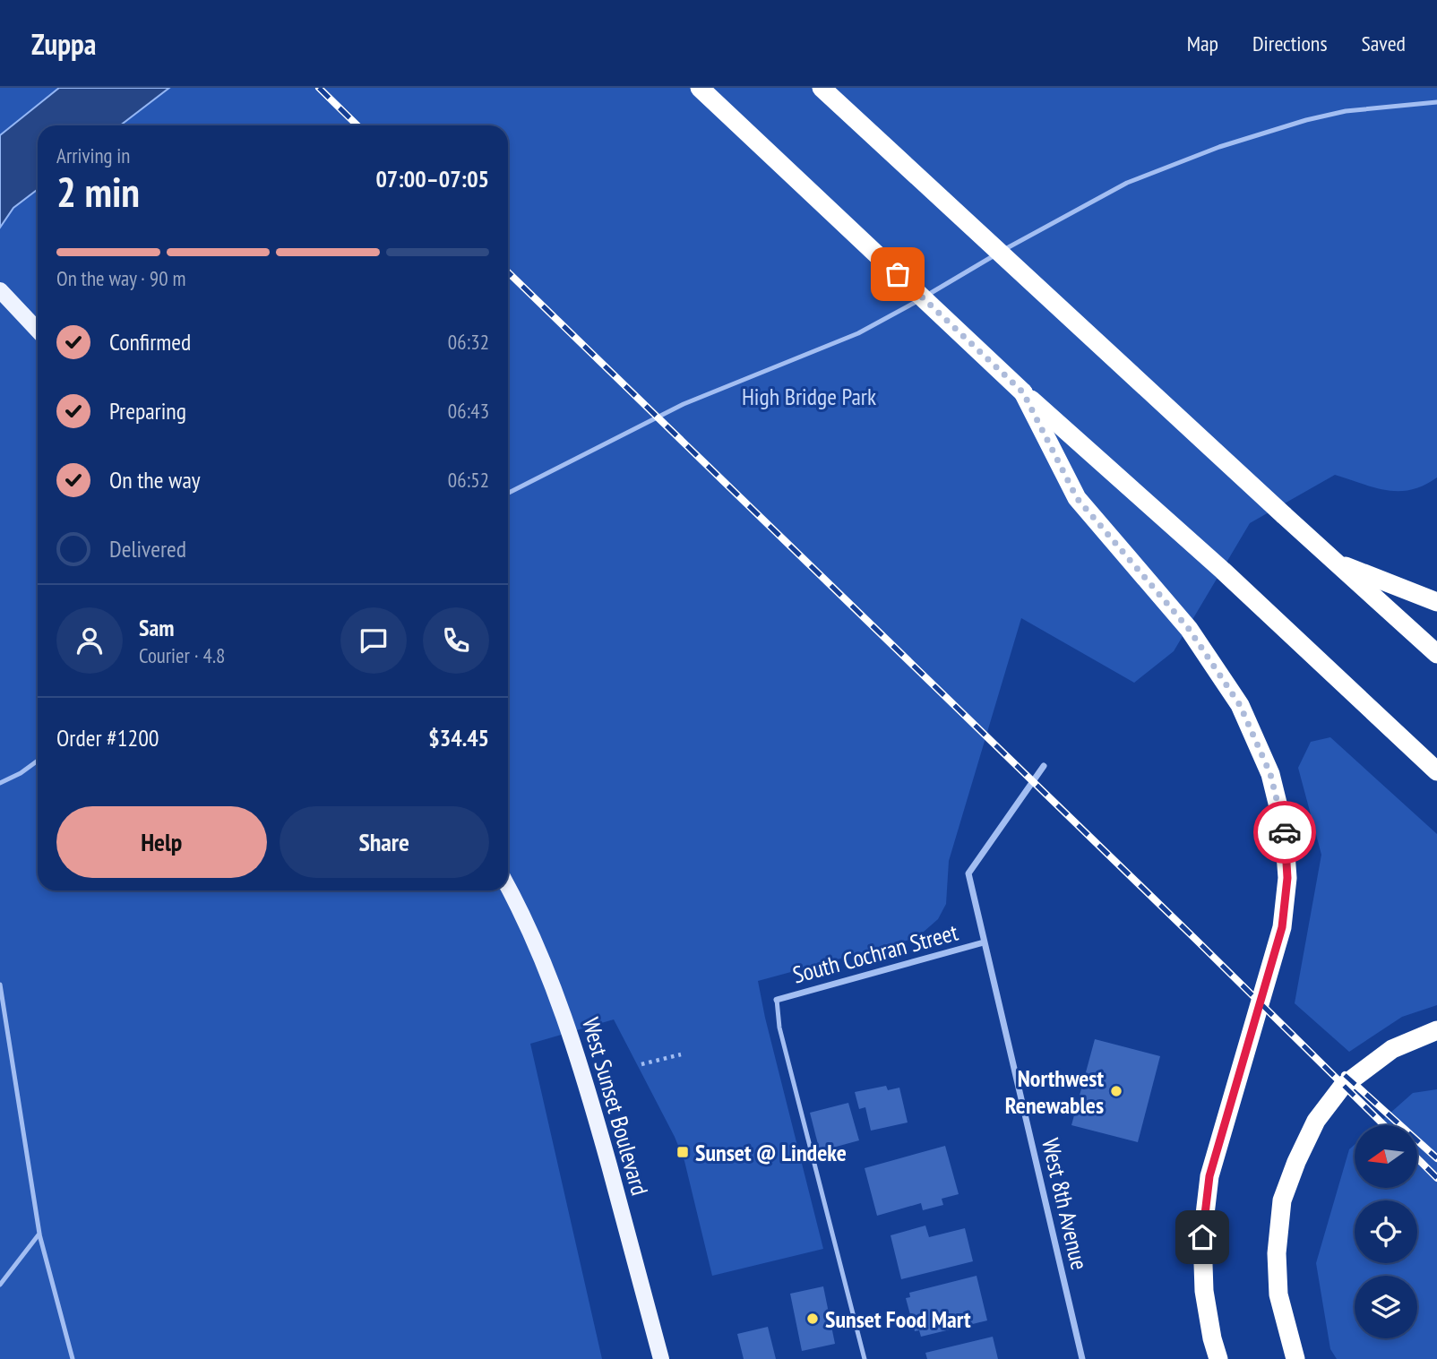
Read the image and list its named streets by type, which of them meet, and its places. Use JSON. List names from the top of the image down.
{
  "streets": {
    "main road": ["West Sunset Boulevard"],
    "street": ["South Cochran Street", "West 8th Avenue"]
  },
  "crossings": [
    ["South Cochran Street", "West 8th Avenue"]
  ],
  "parks": ["High Bridge Park"],
  "places": {
    "other": ["Northwest Renewables", "Sunset Food Mart"],
    "transit": ["Sunset @ Lindeke"]
  },
  "north": "left",
  "page": {
    "header": "Zuppa",
    "nav": ["Map", "Directions", "Saved"],
    "heading": ["2 min", "Arriving in", "07:00–07:05"],
    "panel": [
      "Sam",
      "Courier · 4.8",
      "Order #1200",
      "$34.45"
    ],
    "bar": "On the way · 90 m",
    "list": [
      ["Confirmed", "06:32"],
      ["Preparing", "06:43"],
      ["On the way", "06:52"],
      "Delivered"
    ],
    "buttons": ["Help", "Share"]
  }
}
